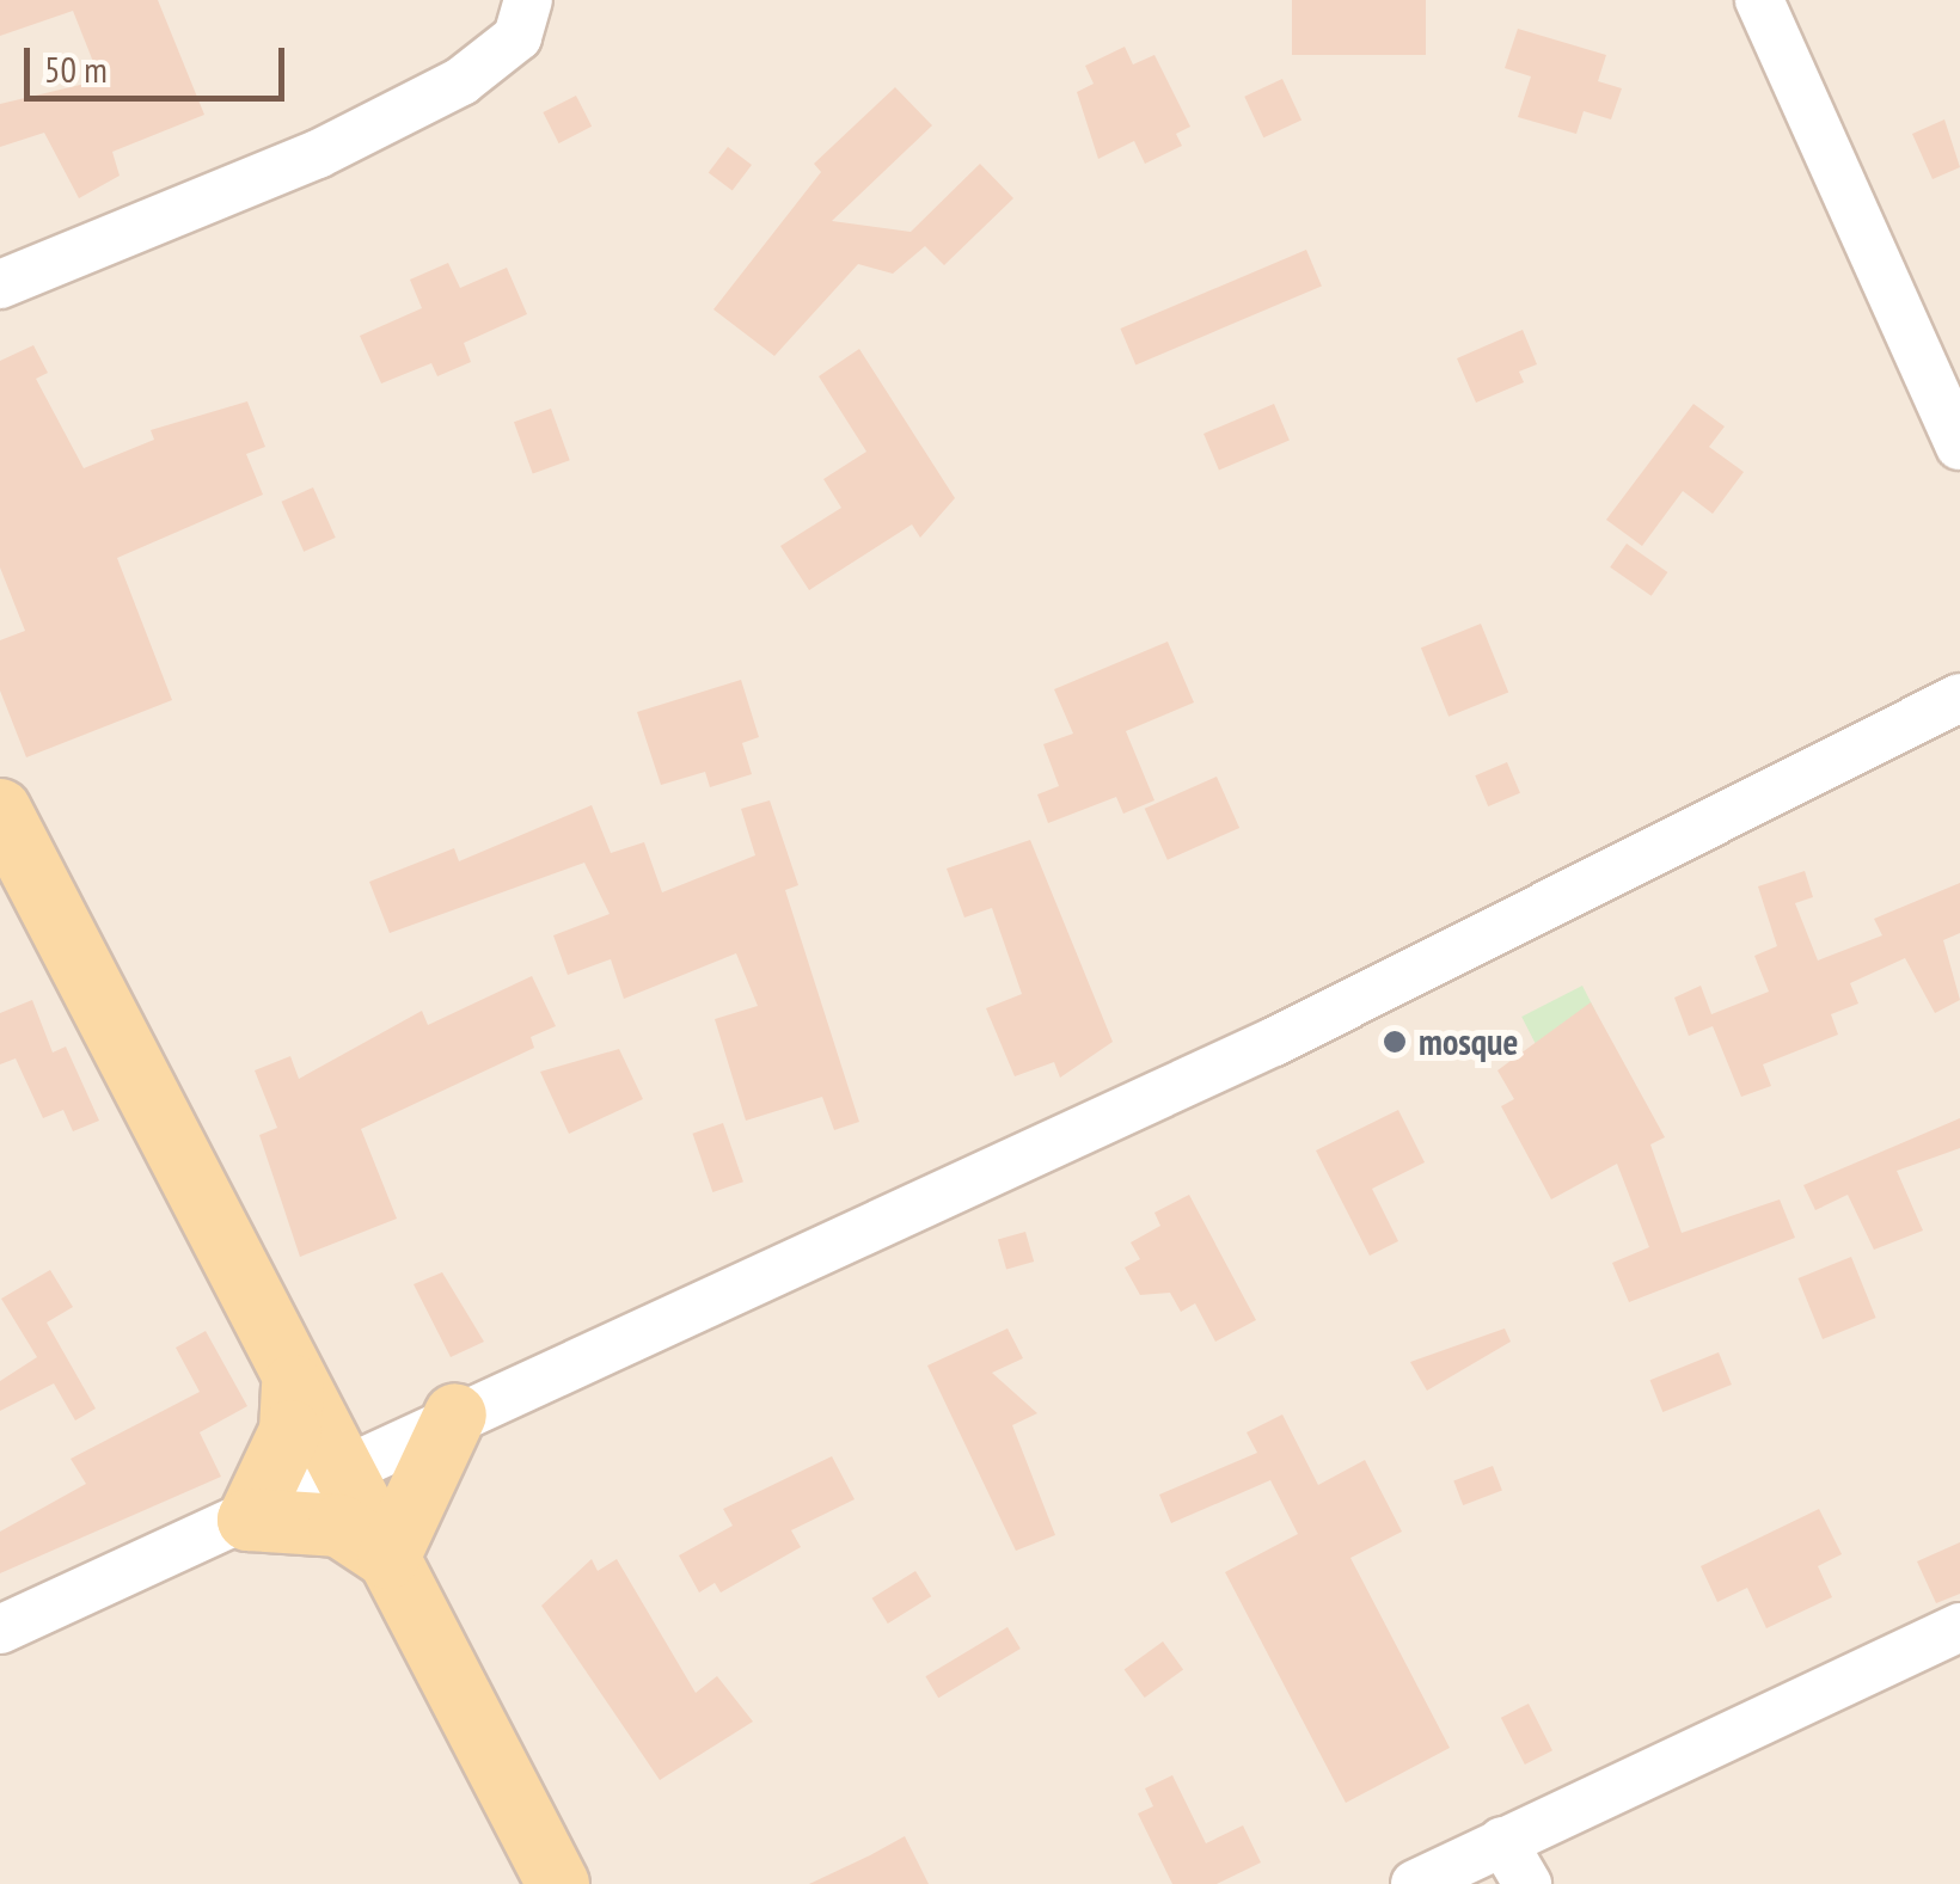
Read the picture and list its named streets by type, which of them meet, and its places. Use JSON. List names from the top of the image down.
{
  "places": ["mosque"],
  "scale_bar": "50 m"
}
